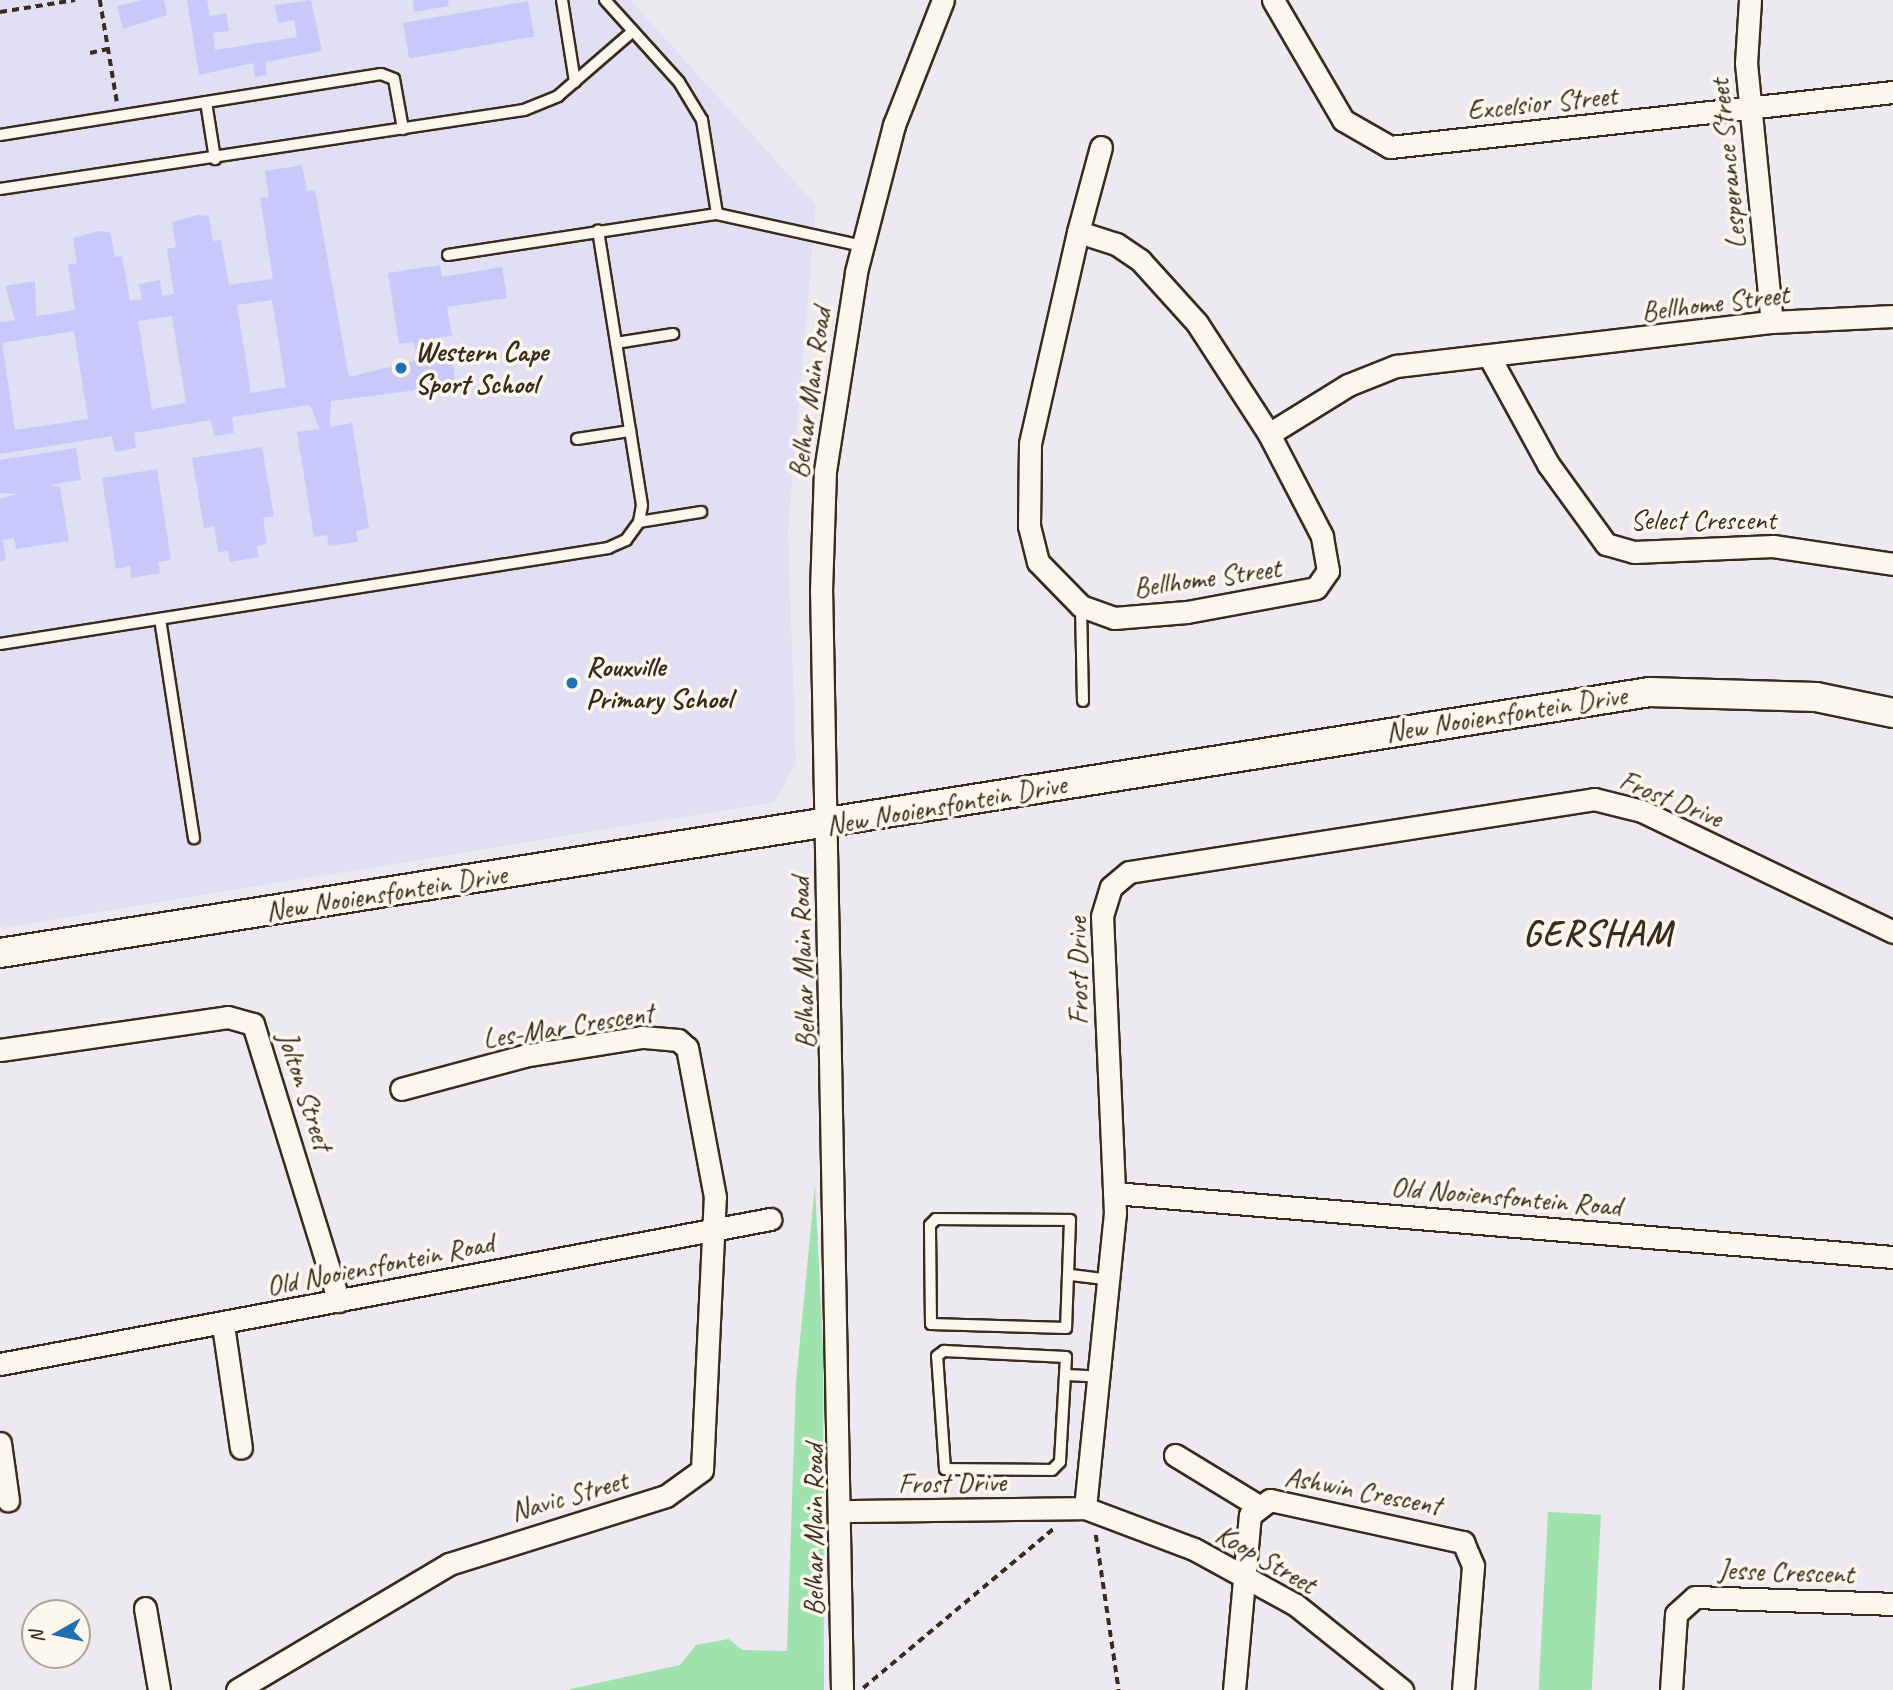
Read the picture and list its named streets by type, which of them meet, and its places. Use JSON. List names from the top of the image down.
{
  "streets": {
    "street": [
      "Excelsior Street",
      "Lesperance Street",
      "Bellhome Street",
      "Belhar Main Road",
      "Select Crescent",
      "New Nooiensfontein Drive",
      "Frost Drive",
      "Les-Mar Crescent",
      "Jolton Street",
      "Old Nooiensfontein Road",
      "Ashwin Crescent",
      "Navic Street",
      "Koop Street",
      "Jesse Crescent"
    ]
  },
  "crossings": [
    ["Excelsior Street", "Lesperance Street"],
    ["Lesperance Street", "Bellhome Street"],
    ["Bellhome Street", "Select Crescent"],
    ["Belhar Main Road", "New Nooiensfontein Drive"],
    ["Belhar Main Road", "Frost Drive"],
    ["Frost Drive", "Old Nooiensfontein Road"],
    ["Frost Drive", "Koop Street"],
    ["Les-Mar Crescent", "Old Nooiensfontein Road"],
    ["Les-Mar Crescent", "Navic Street"],
    ["Jolton Street", "Old Nooiensfontein Road"],
    ["Old Nooiensfontein Road", "Navic Street"],
    ["Ashwin Crescent", "Koop Street"]
  ],
  "districts": ["GERSHAM"],
  "places": ["Western Cape Sport School", "Rouxville Primary School"],
  "north": "left"
}
